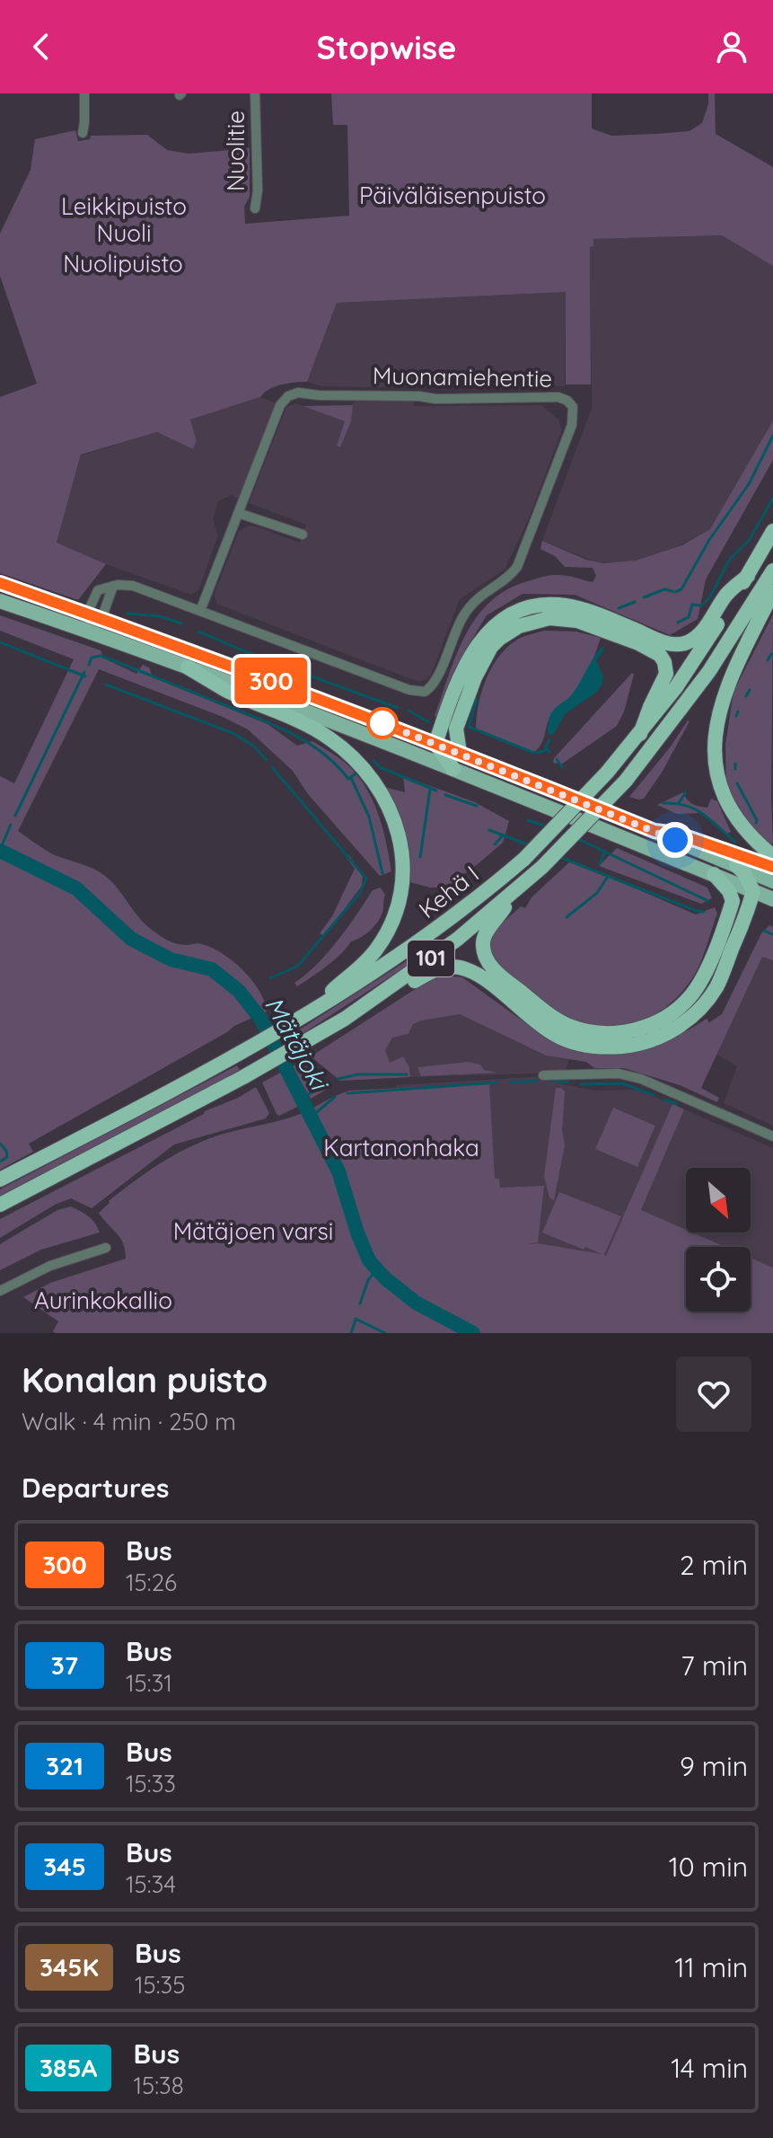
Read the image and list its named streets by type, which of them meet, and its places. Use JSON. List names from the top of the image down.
{
  "streets": {
    "highway": ["Kehä I", "101"],
    "street": ["Nuolitie", "Muonamiehentie"]
  },
  "water": ["Mätäjoki"],
  "parks": [
    "Päiväläisenpuisto",
    "Leikkipuisto Nuoli",
    "Nuolipuisto",
    "Kartanonhaka",
    "Mätäjoen varsi",
    "Aurinkokallio"
  ],
  "lines": ["bus line 300"],
  "north": "bottom right",
  "page": {
    "header": "Stopwise",
    "on_map": "300",
    "heading": [
      ["Konalan puisto", "Walk · 4 min · 250 m"],
      "Departures"
    ],
    "list": [
      {
        "mark": "300",
        "name": "Bus",
        "note": "15:26",
        "value": "2 min"
      },
      {
        "mark": "37",
        "name": "Bus",
        "note": "15:31",
        "value": "7 min"
      },
      {
        "mark": "321",
        "name": "Bus",
        "note": "15:33",
        "value": "9 min"
      },
      {
        "mark": "345",
        "name": "Bus",
        "note": "15:34",
        "value": "10 min"
      },
      {
        "mark": "345K",
        "name": "Bus",
        "note": "15:35",
        "value": "11 min"
      },
      {
        "mark": "385A",
        "name": "Bus",
        "note": "15:38",
        "value": "14 min"
      }
    ]
  }
}
